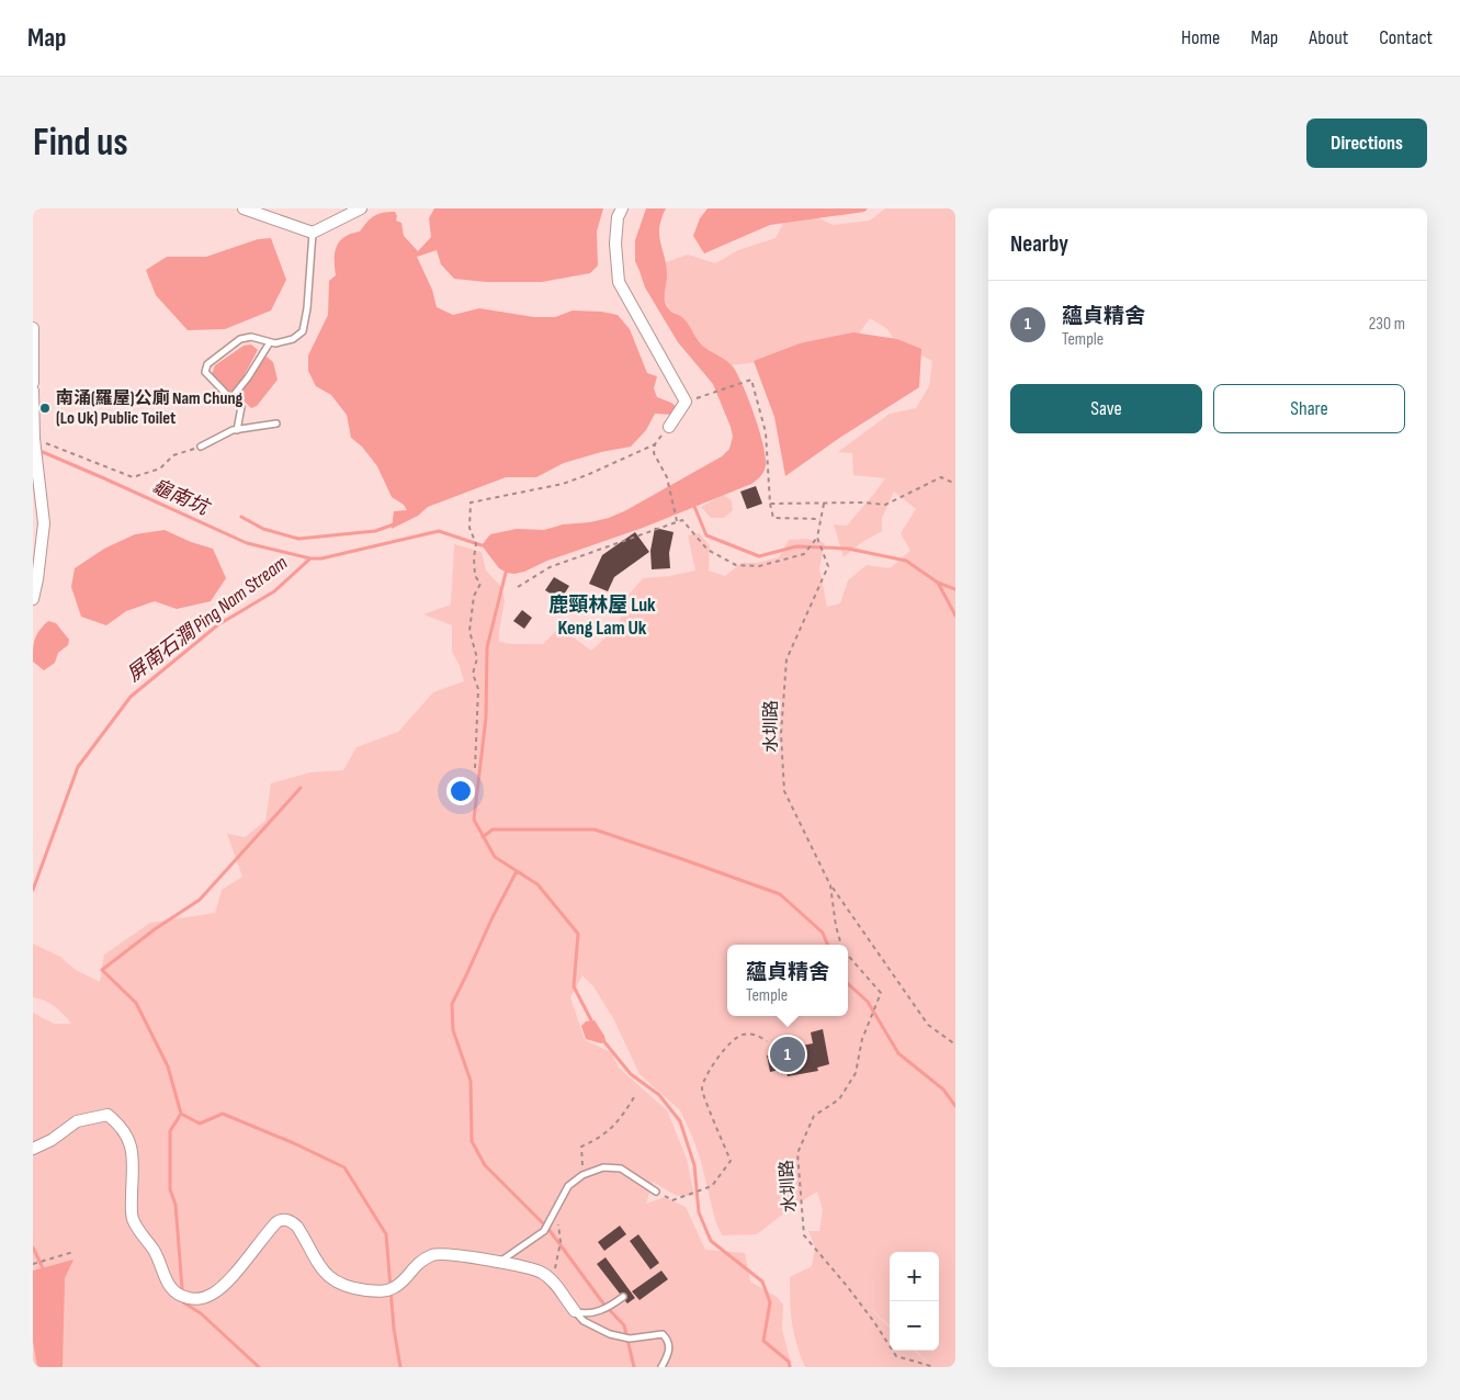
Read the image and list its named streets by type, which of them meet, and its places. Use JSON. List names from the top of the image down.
{
  "streets": {
    "path": ["水圳路"]
  },
  "districts": ["鹿頸林屋 Luk Keng Lam Uk"],
  "water": ["龜南坑", "屏南石澗 Ping Nam Stream"],
  "places": ["南涌(羅屋)公廁 Nam Chung (Lo Uk) Public Toilet"],
  "page": {
    "header": "Map",
    "nav": [
      "Home",
      "Map",
      "About",
      "Contact"
    ],
    "buttons": [
      "Directions",
      ["Save", "Share"]
    ],
    "title": "Find us",
    "heading": "Nearby",
    "list": [
      {
        "mark": "1",
        "name": "蘊貞精舍",
        "note": "Temple",
        "value": "230 m"
      }
    ],
    "popup": ["蘊貞精舍", "Temple"],
    "pins": "1",
    "map_buttons": ["+", "−"]
  }
}
